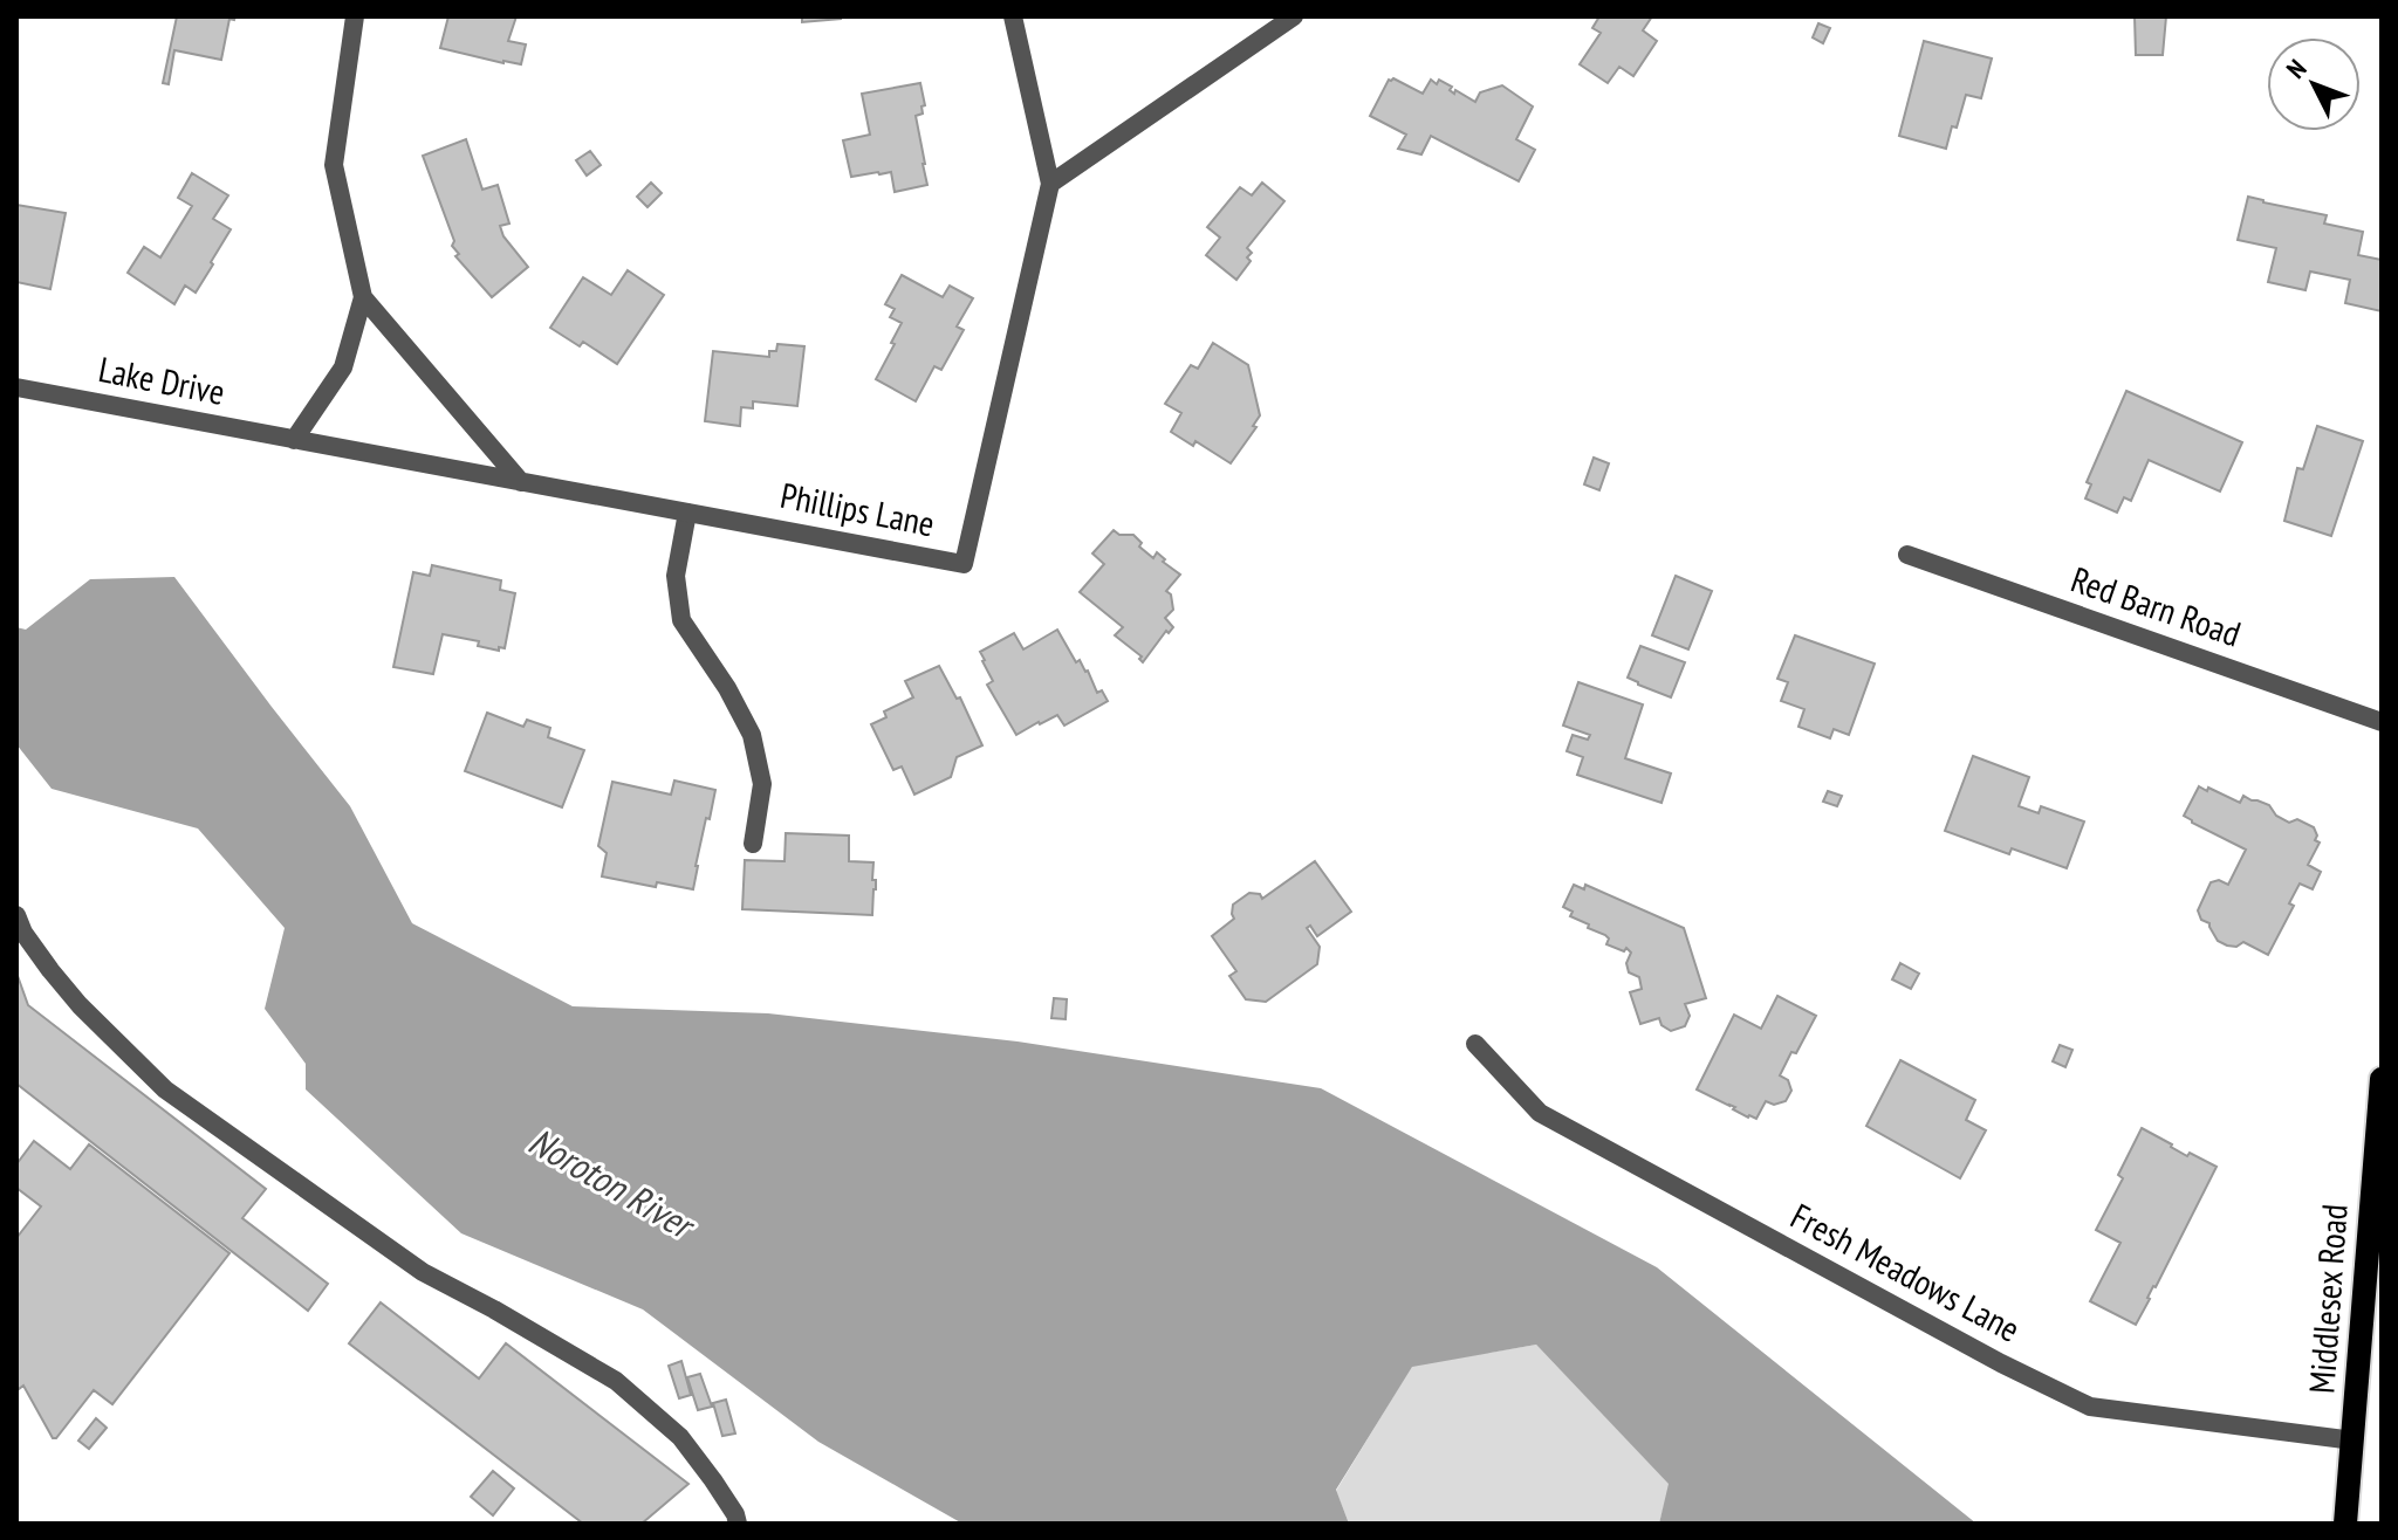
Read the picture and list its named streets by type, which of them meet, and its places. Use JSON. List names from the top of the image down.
{
  "streets": {
    "main road": ["Middlesex Road"],
    "street": [
      "Lake Drive",
      "Phillips Lane",
      "Red Barn Road",
      "Fresh Meadows Lane"
    ]
  },
  "crossings": [
    ["Lake Drive", "Phillips Lane"],
    ["Fresh Meadows Lane", "Middlesex Road"]
  ],
  "water": ["Noroton River"],
  "north": "top left"
}
